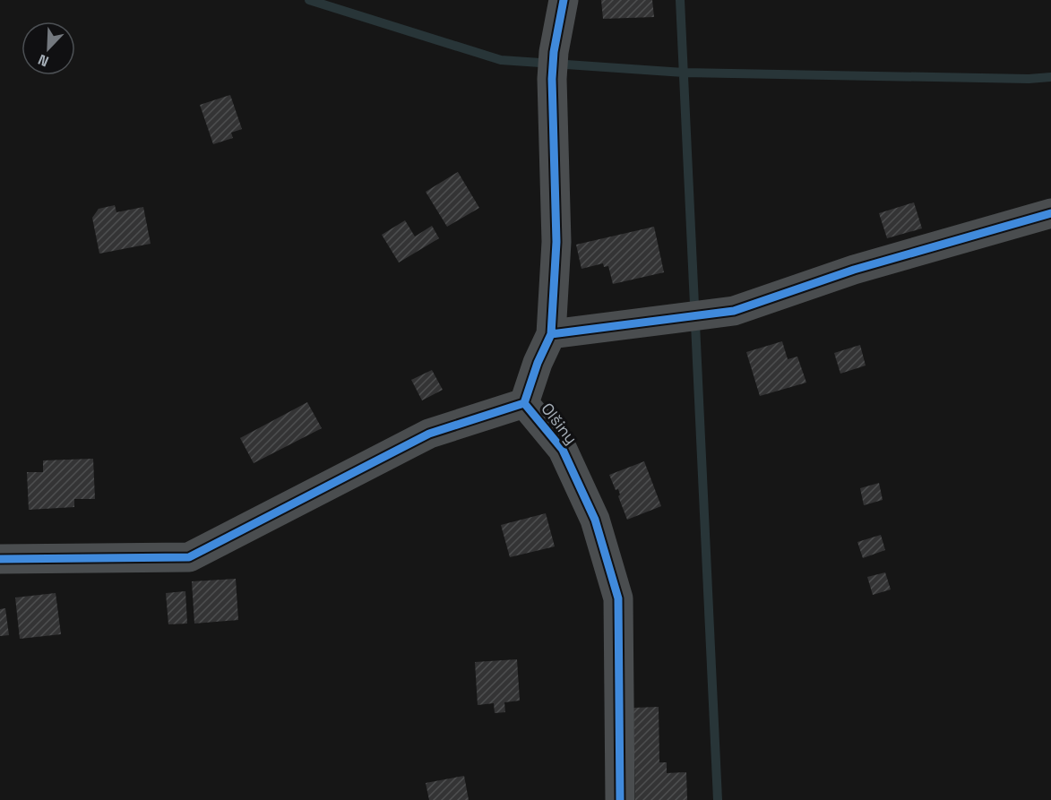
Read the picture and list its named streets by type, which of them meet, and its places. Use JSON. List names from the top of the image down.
{
  "streets": {
    "street": ["Olšiny"]
  },
  "north": "bottom left"
}
